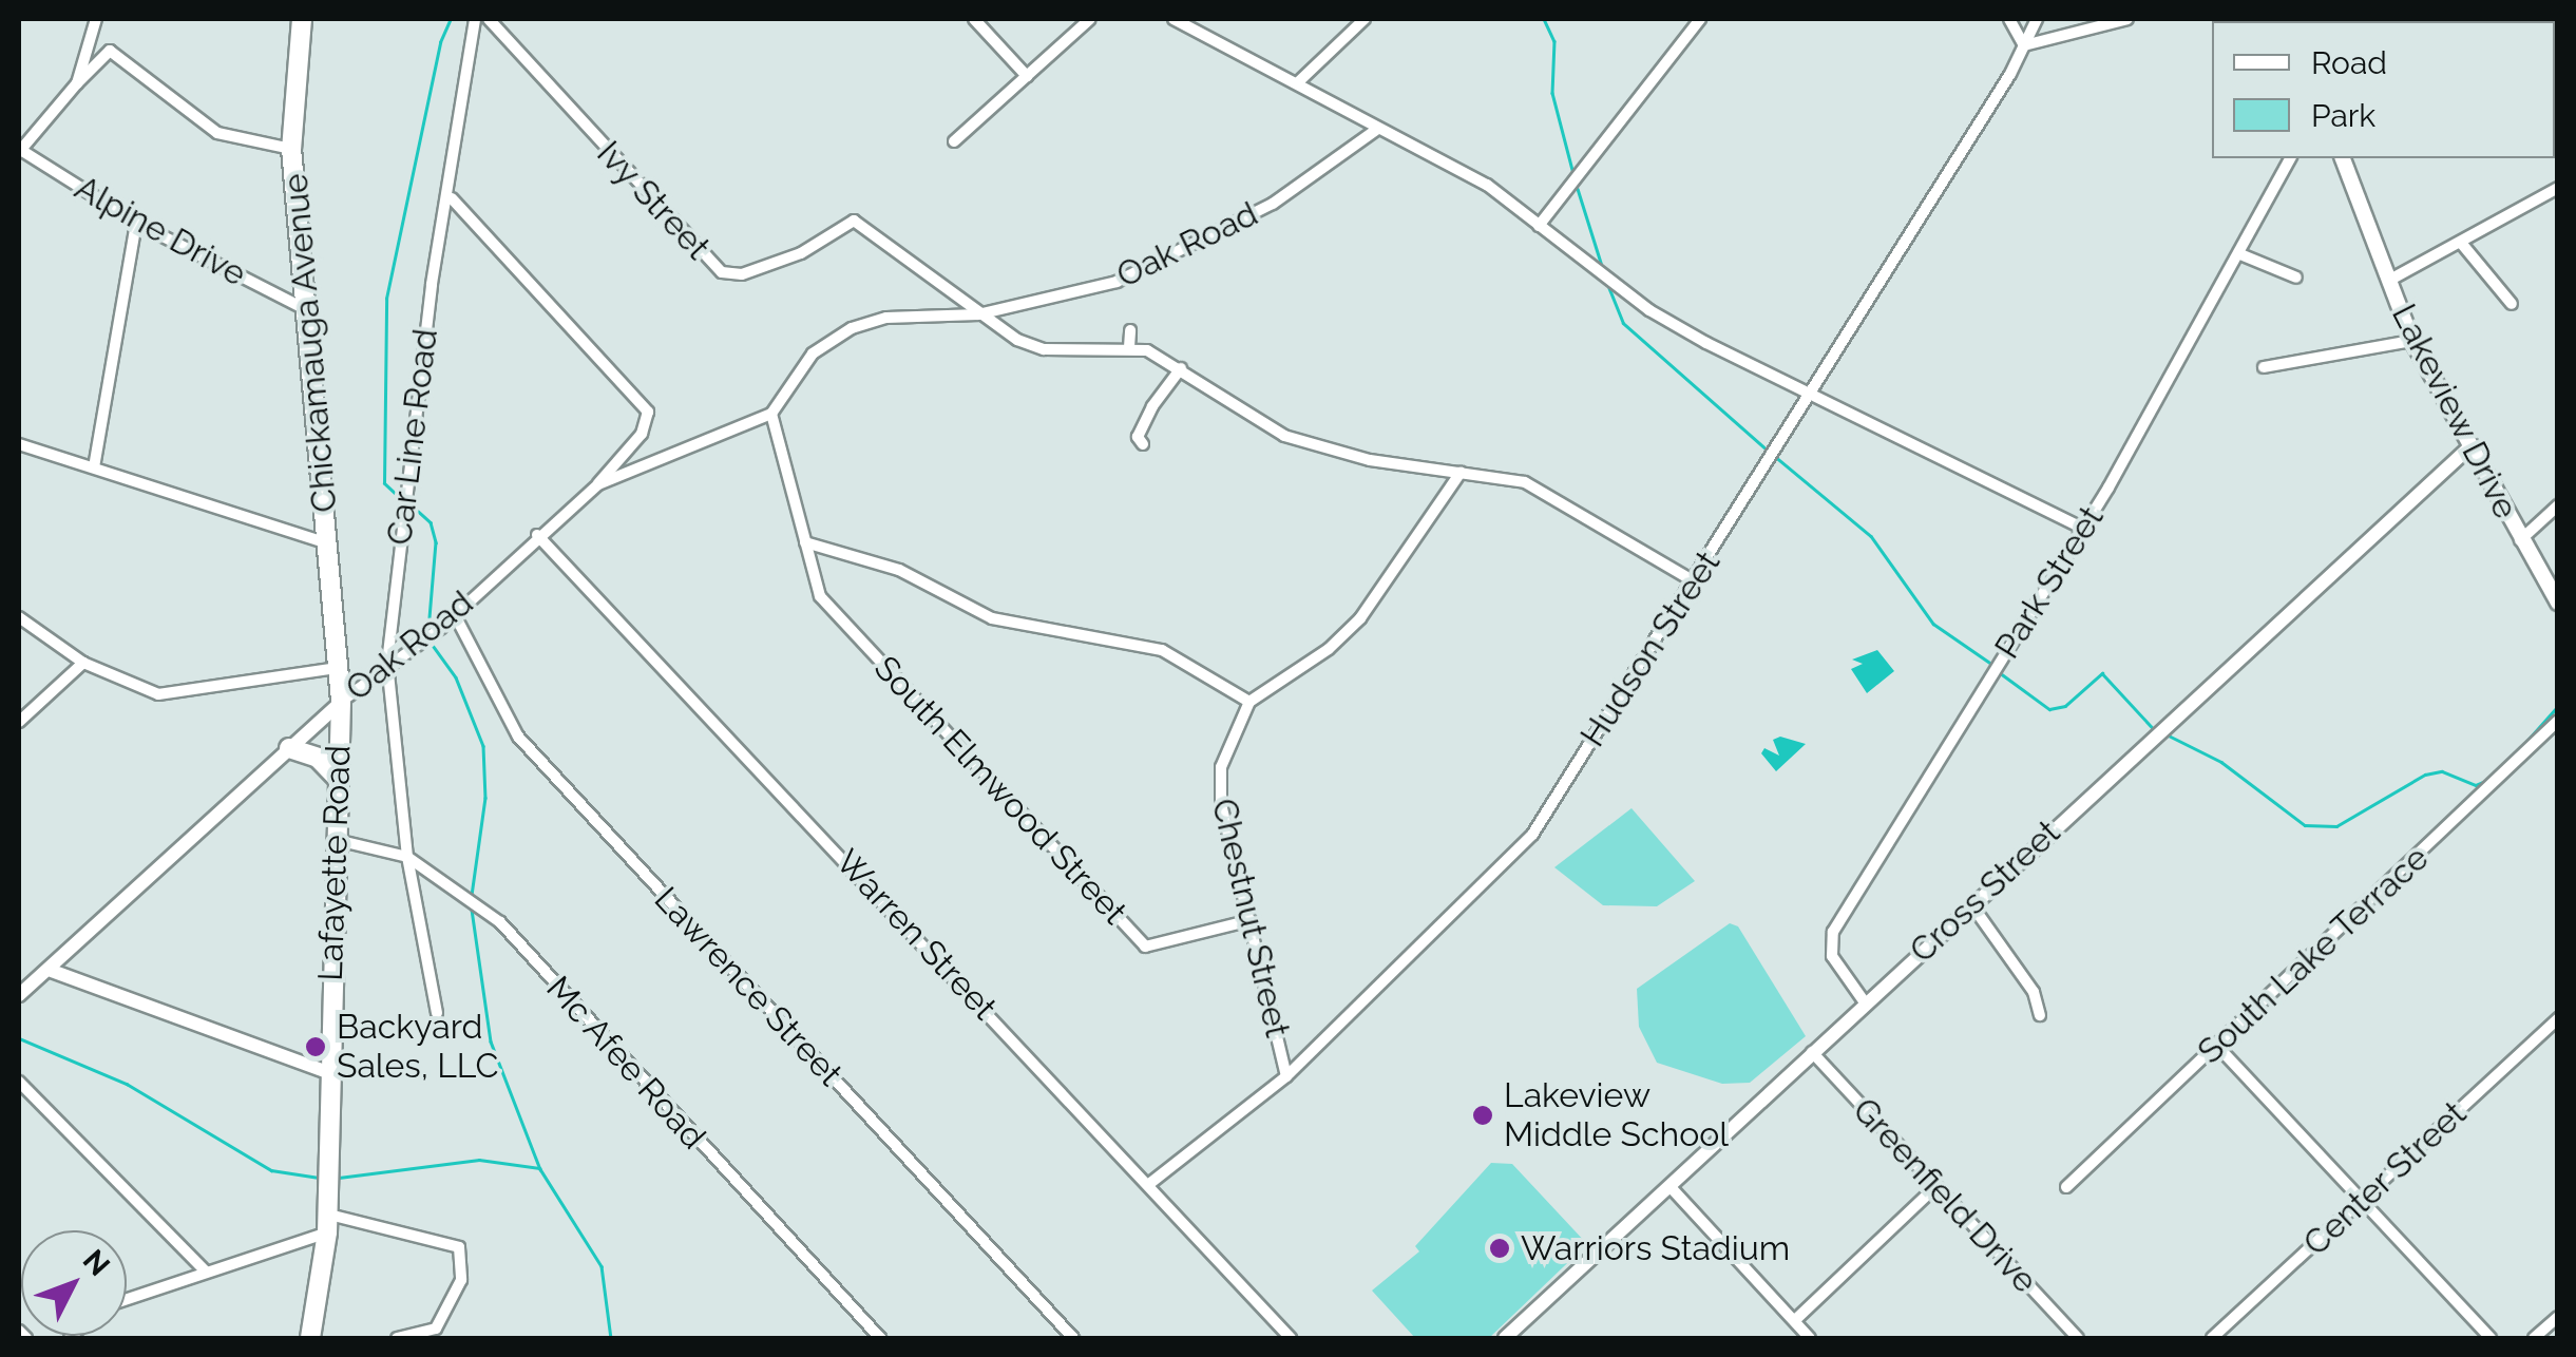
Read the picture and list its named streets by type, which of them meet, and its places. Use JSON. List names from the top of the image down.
{
  "streets": {
    "highway": ["Chickamauga Avenue", "Lafayette Road"],
    "main road": ["Lakeview Drive"],
    "street": [
      "Ivy Street",
      "Alpine Drive",
      "Oak Road",
      "Car Line Road",
      "Park Street",
      "Hudson Street",
      "South Elmwood Street",
      "Cross Street",
      "Chestnut Street",
      "Warren Street",
      "South Lake Terrace",
      "Lawrence Street",
      "Mc Afee Road",
      "Center Street",
      "Greenfield Drive"
    ]
  },
  "crossings": [
    ["Ivy Street", "Oak Road"],
    ["Alpine Drive", "Chickamauga Avenue"],
    ["Oak Road", "Chickamauga Avenue"],
    ["Oak Road", "Car Line Road"],
    ["Oak Road", "Lafayette Road"],
    ["Oak Road", "Warren Street"],
    ["Oak Road", "Lawrence Street"],
    ["Chickamauga Avenue", "Lafayette Road"],
    ["Lakeview Drive", "Cross Street"],
    ["Car Line Road", "Mc Afee Road"],
    ["Park Street", "Cross Street"],
    ["Hudson Street", "Chestnut Street"],
    ["Hudson Street", "Warren Street"],
    ["South Elmwood Street", "Chestnut Street"],
    ["Lafayette Road", "Mc Afee Road"],
    ["Cross Street", "Greenfield Drive"]
  ],
  "places": ["Backyard Sales, LLC", "Lakeview Middle School", "Warriors Stadium"],
  "legend": ["Road", "Park"],
  "north": "top right"
}
